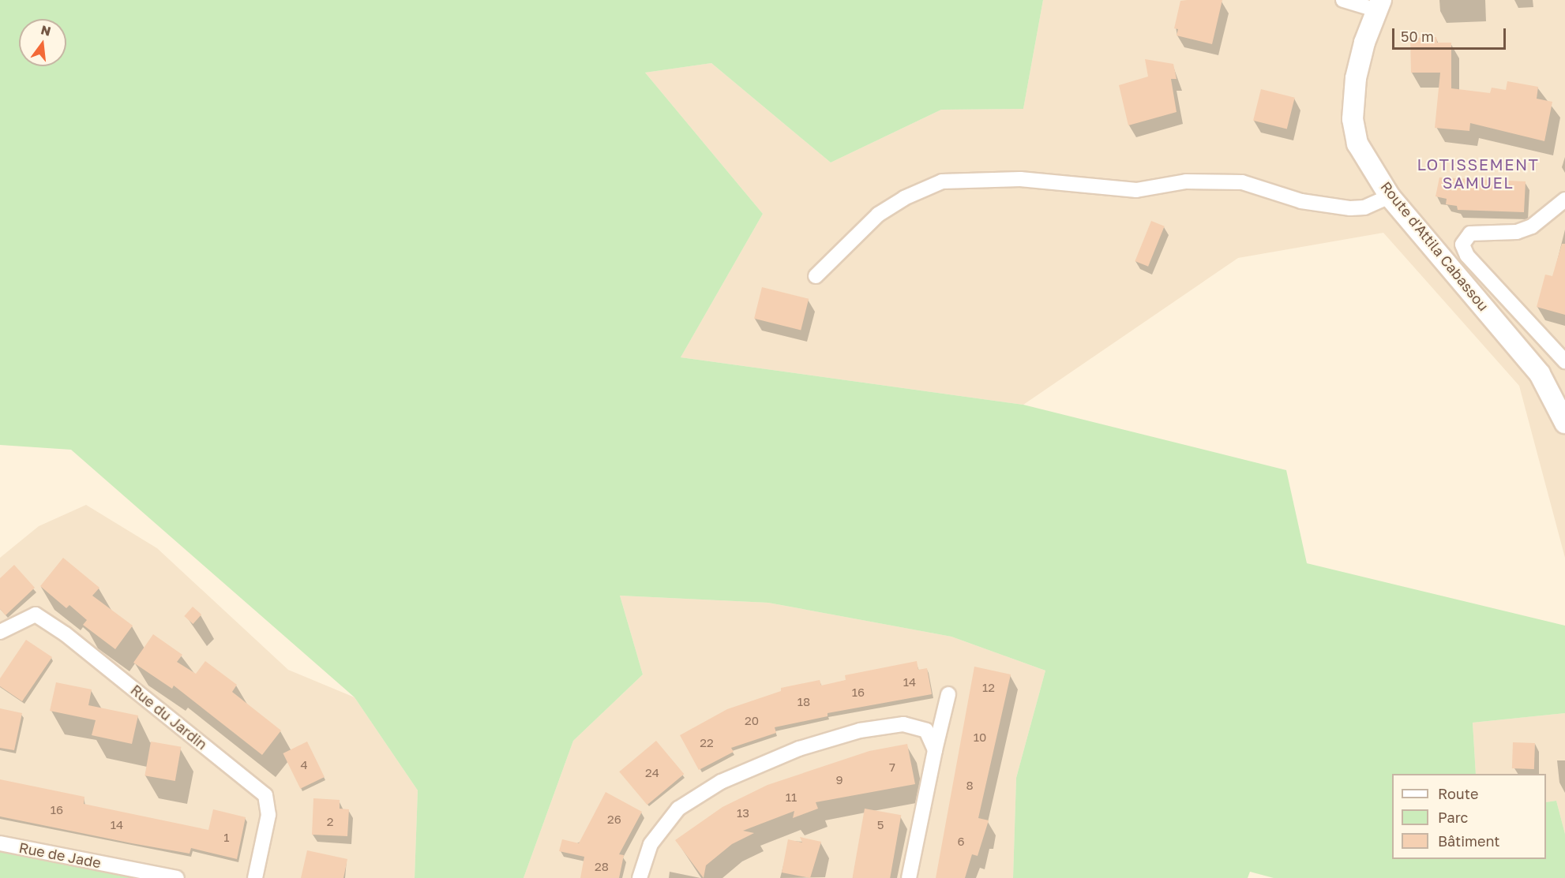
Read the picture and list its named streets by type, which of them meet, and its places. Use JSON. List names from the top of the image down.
{
  "streets": {
    "main road": ["Route d'Attila Cabassou"],
    "street": ["Rue du Jardin", "Rue de Jade"]
  },
  "districts": ["LOTISSEMENT SAMUEL"],
  "house_numbers": [
    "14",
    "12",
    "16",
    "18",
    "20",
    "10",
    "22",
    "4",
    "7",
    "24",
    "9",
    "8",
    "11",
    "16",
    "13",
    "26",
    "2",
    "14",
    "5",
    "1",
    "6",
    "28"
  ],
  "legend": ["Route", "Parc", "Bâtiment"],
  "scale_bar": "50 m",
  "north": "top"
}
